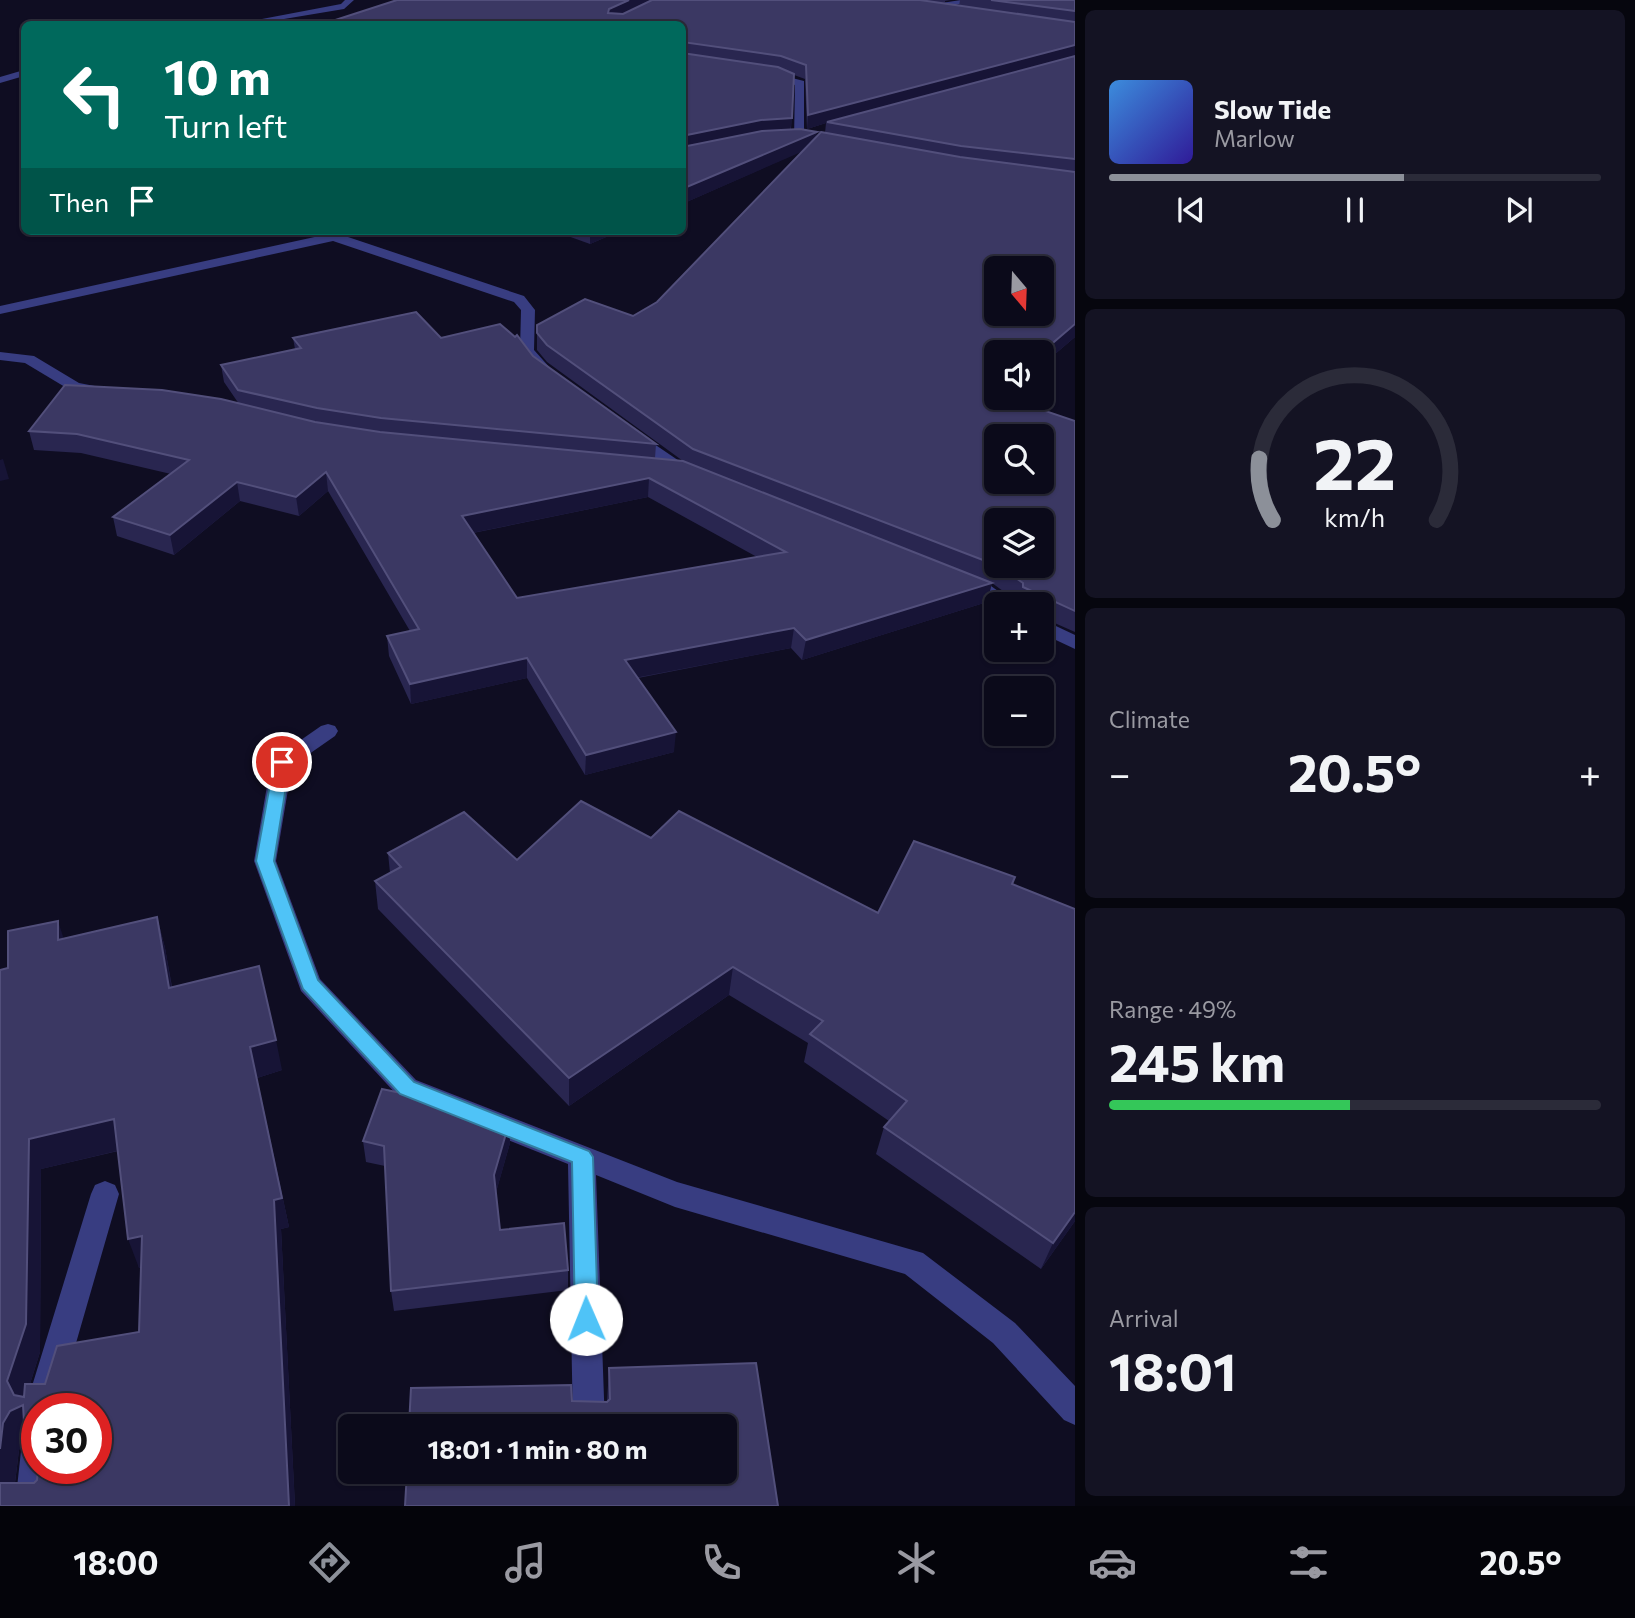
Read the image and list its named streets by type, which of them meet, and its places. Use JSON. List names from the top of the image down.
{
  "north": "bottom",
  "page": {
    "turn": ["10 m", "Turn left"],
    "song": ["Slow Tide", "Marlow"],
    "then": "Then",
    "map_buttons": ["+", "−"],
    "tile": [
      "Climate",
      ["Range · 49%", "245 km"],
      ["Arrival", "18:01"]
    ],
    "heat": ["−", "20.5°", "+"],
    "limit": "30",
    "trip": "18:01 · 1 min · 80 m",
    "tabs": ["18:00", "20.5°"],
    "gauge": ["22", "km/h"]
  }
}
